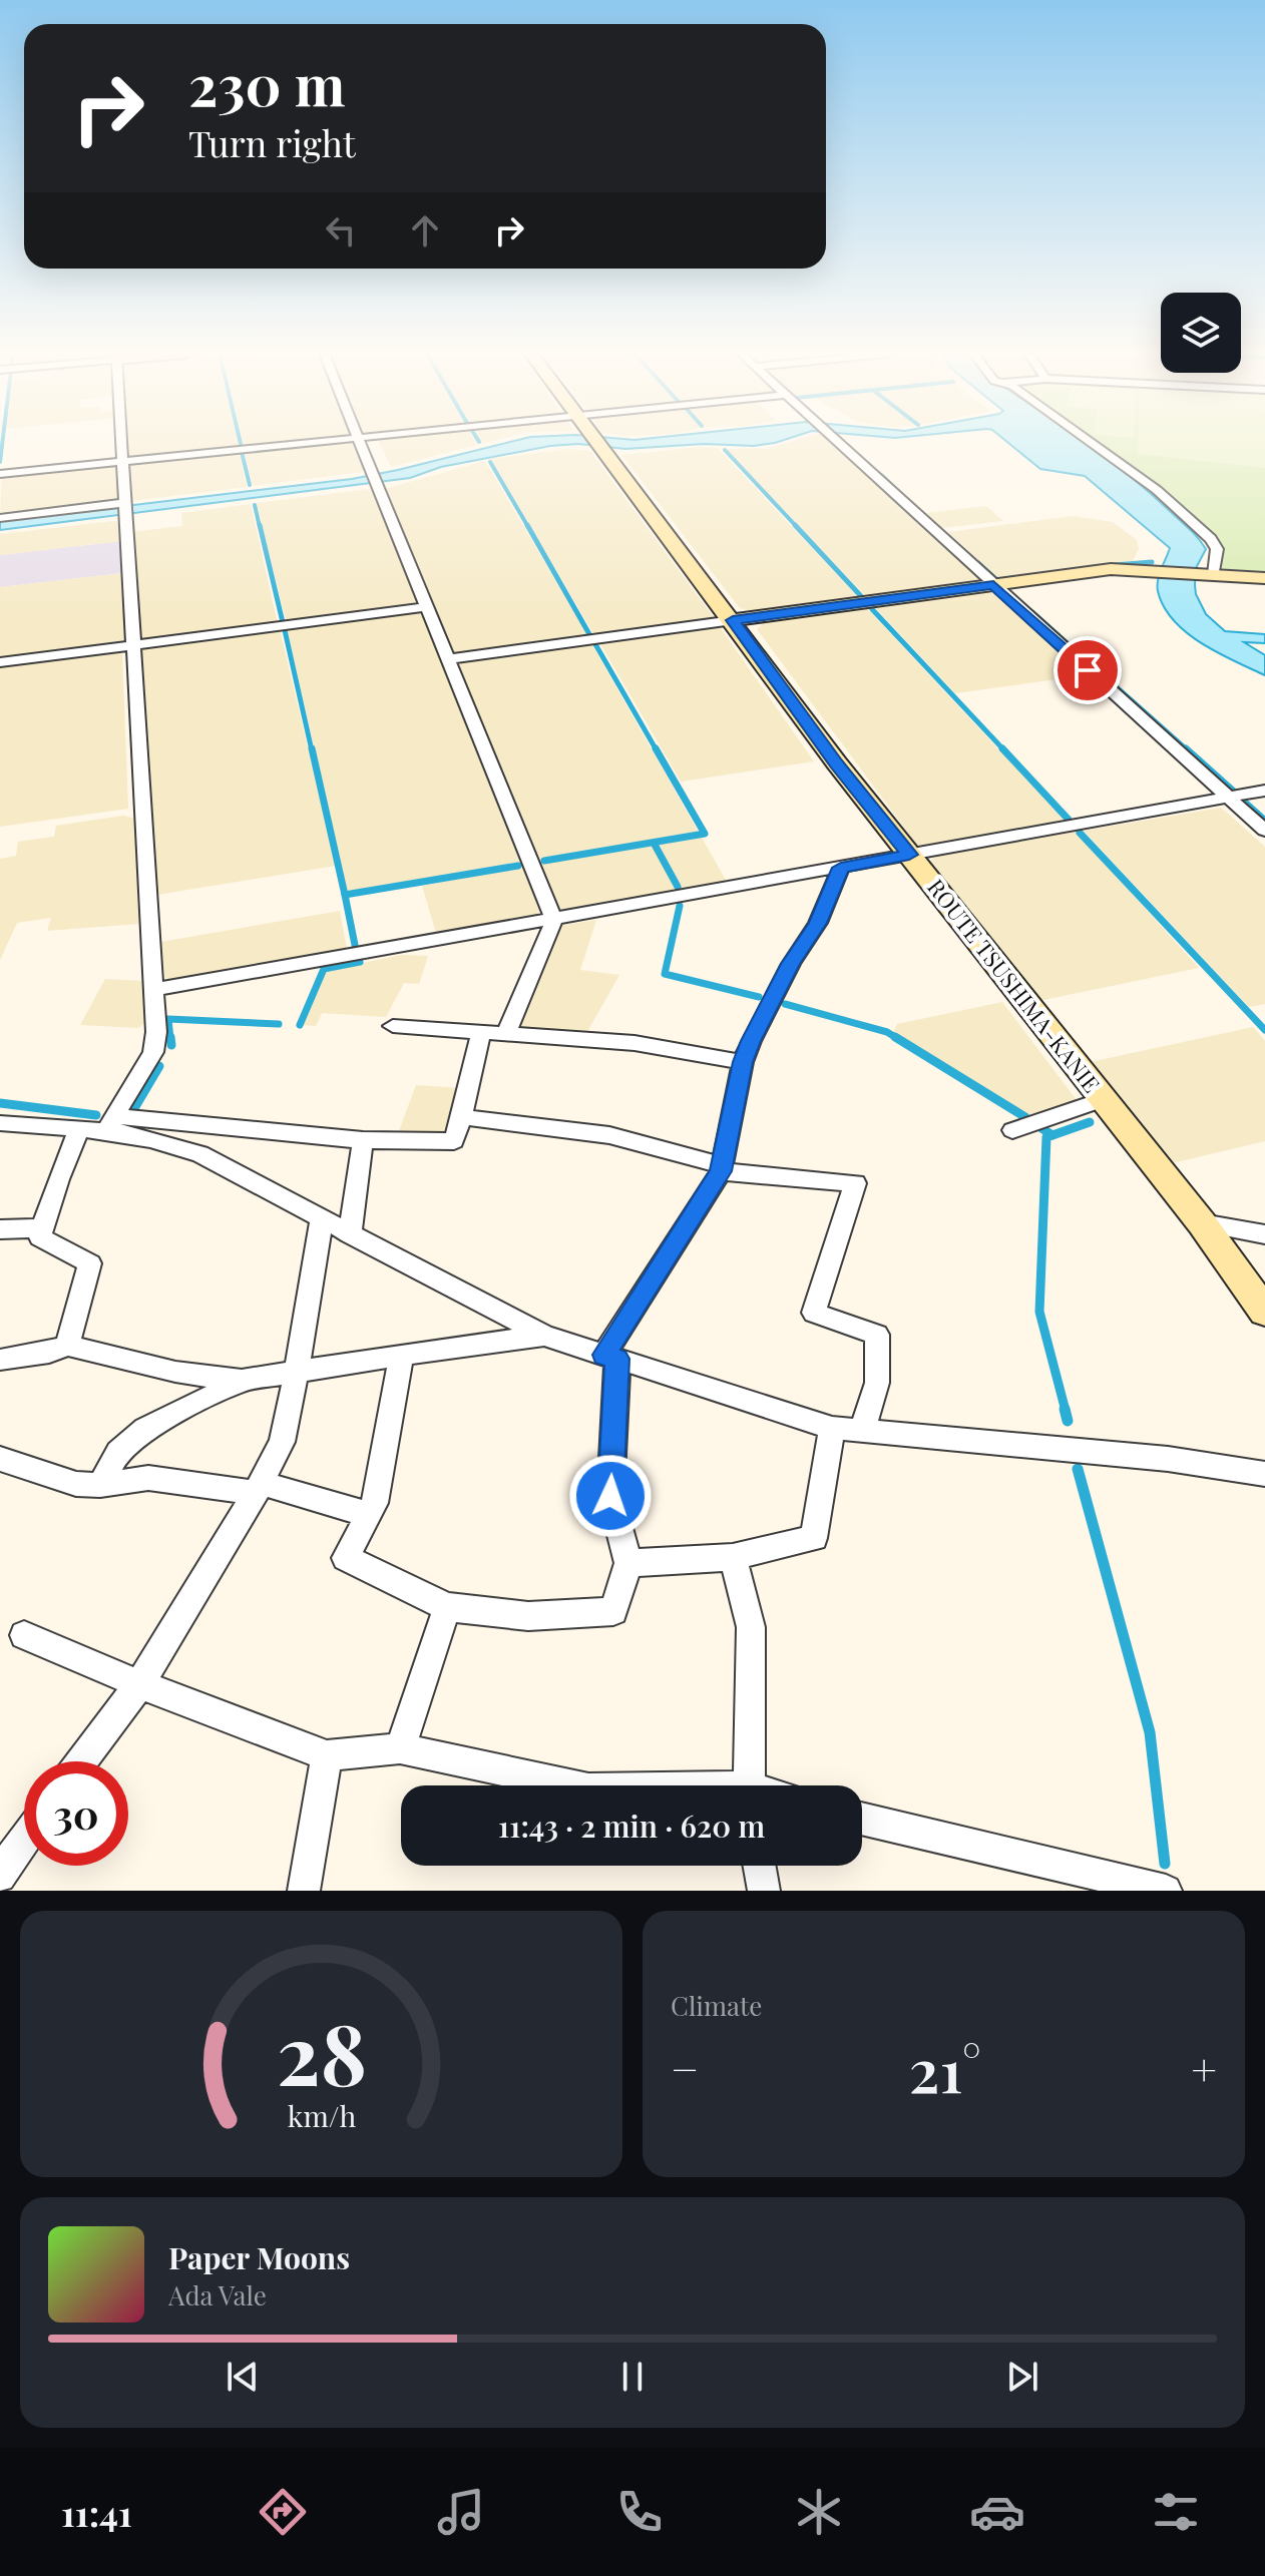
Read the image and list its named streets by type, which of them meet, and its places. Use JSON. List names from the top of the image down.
{
  "streets": {
    "main road": ["ROUTE TSUSHIMA-KANIE"]
  },
  "page": {
    "turn": ["230 m", "Turn right"],
    "limit": "30",
    "trip": "11:43 · 2 min · 620 m",
    "tile": "Climate",
    "heat": ["−", "21°", "+"],
    "song": ["Paper Moons", "Ada Vale"],
    "tabs": "11:41",
    "gauge": ["28", "km/h"]
  }
}
